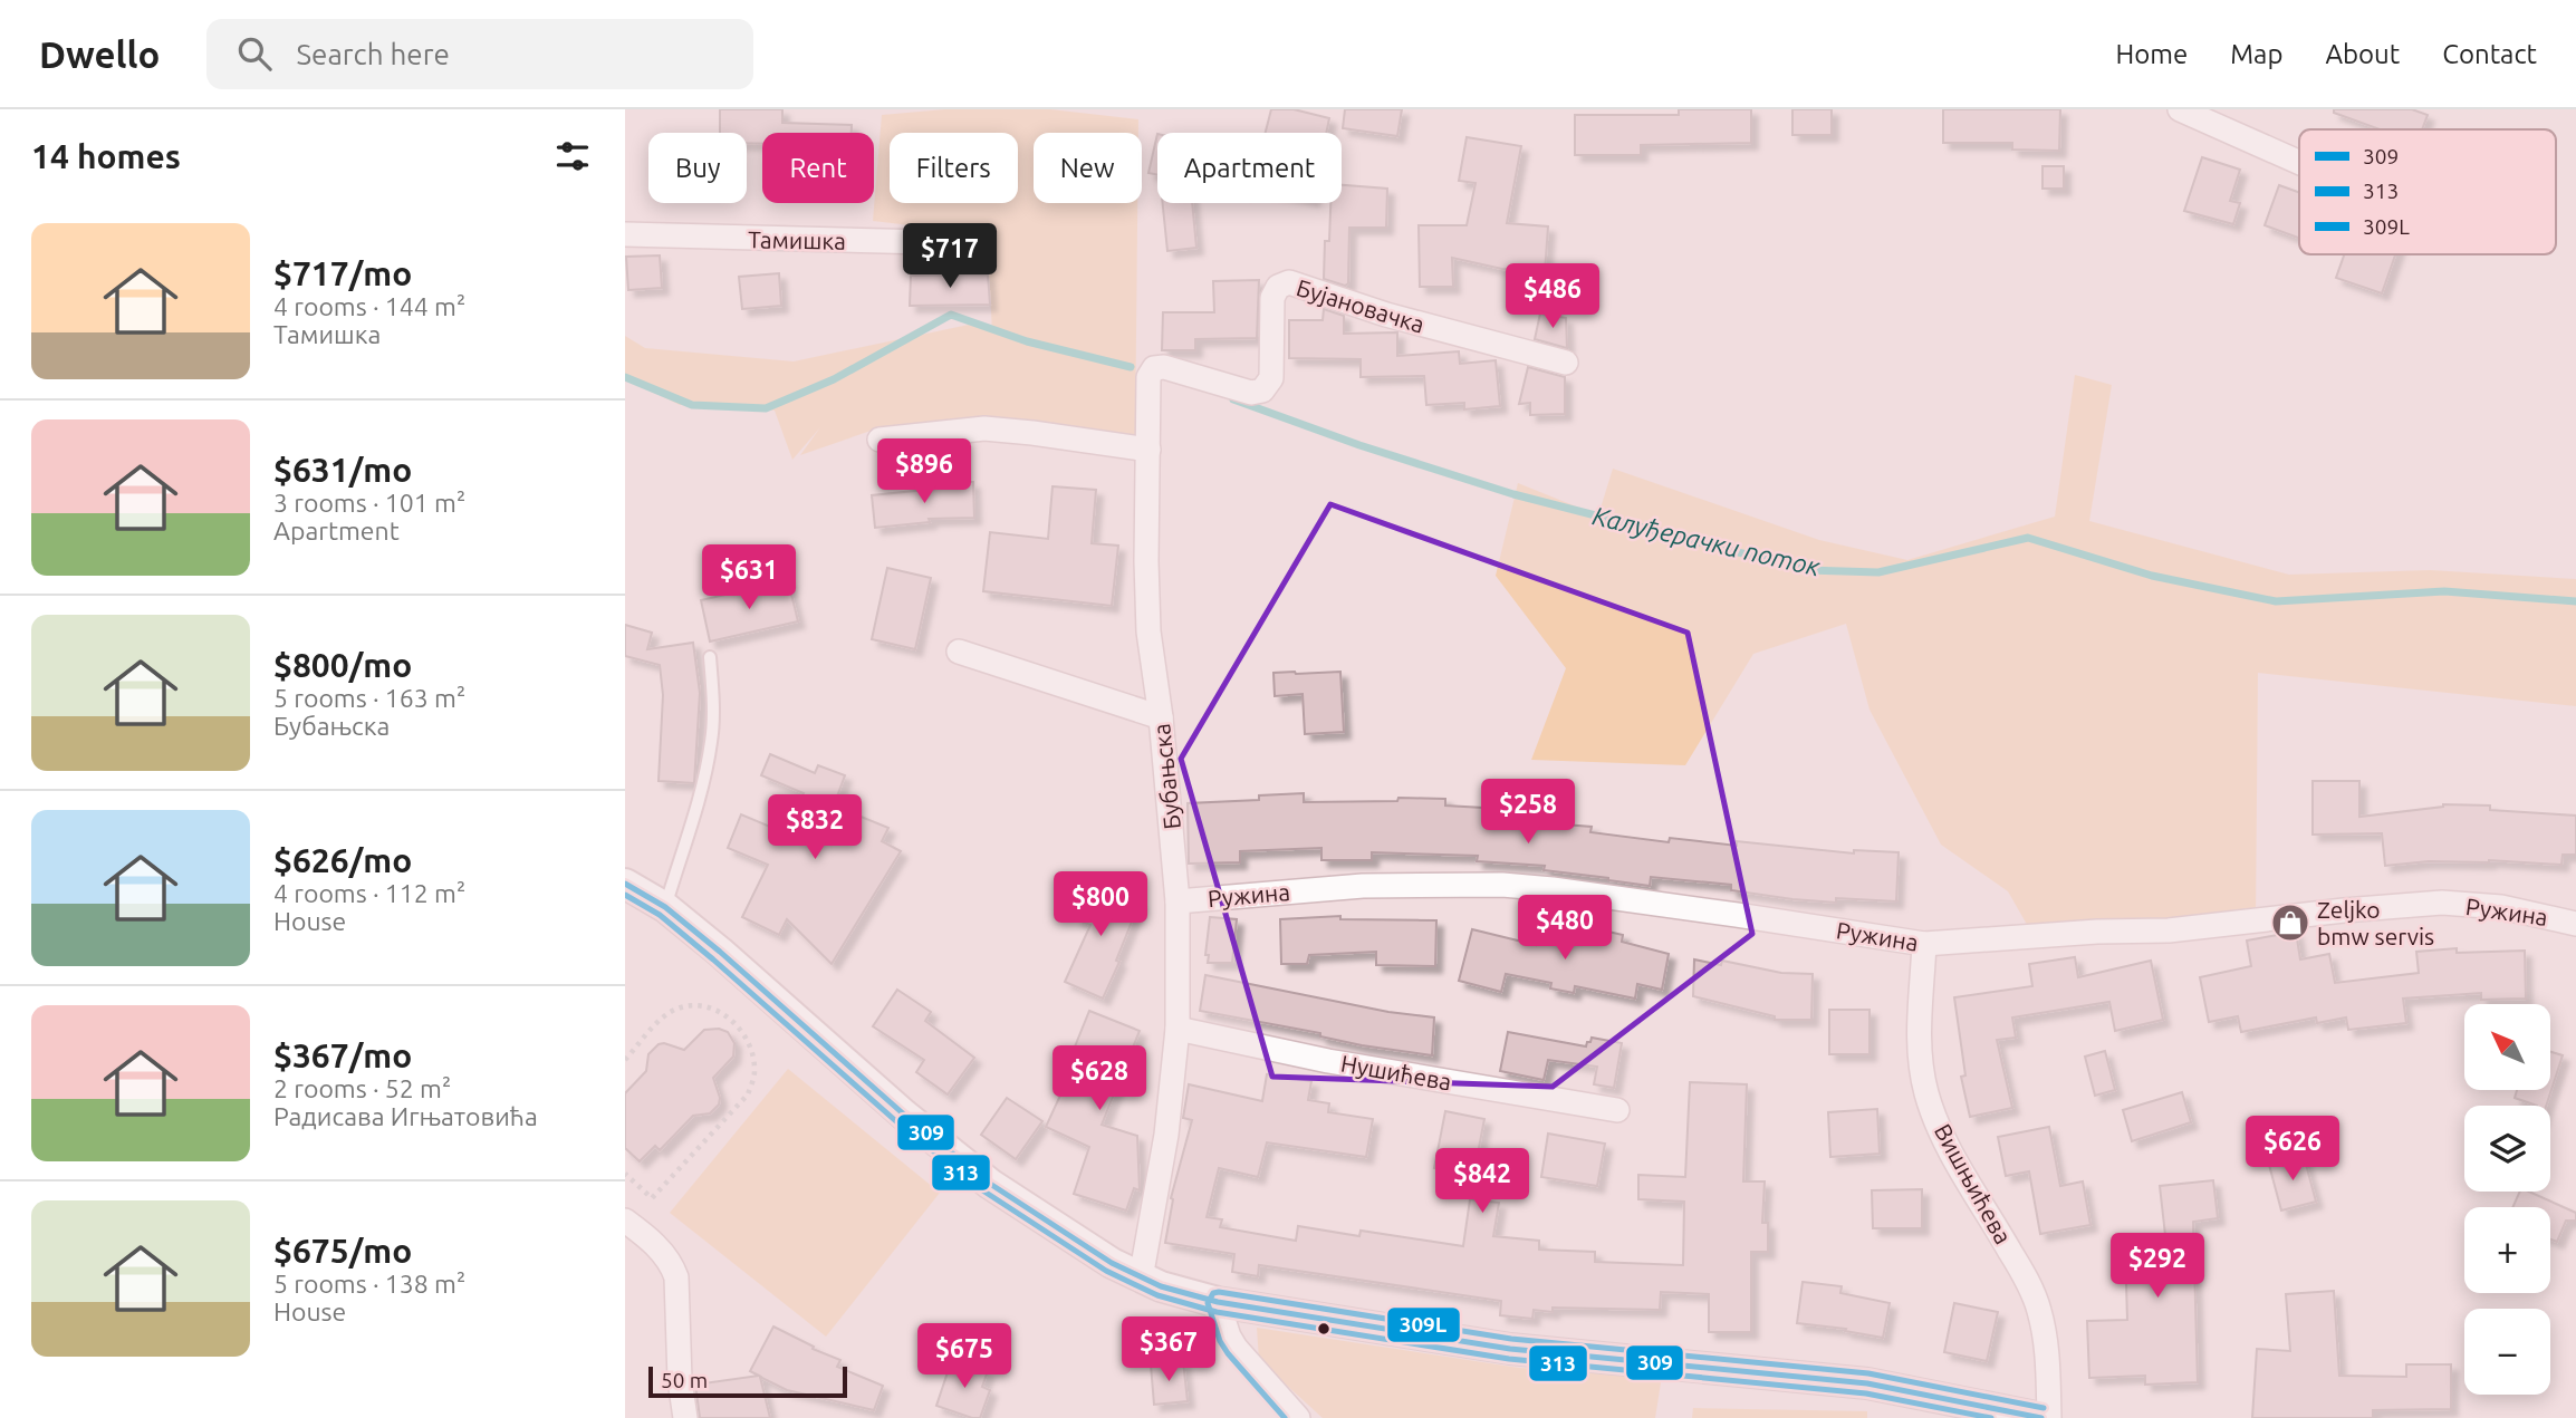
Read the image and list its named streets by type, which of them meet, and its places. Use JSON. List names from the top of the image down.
{
  "streets": {
    "street": [
      "Тамишка",
      "Бујановачка",
      "Бубањска",
      "Ружина",
      "Нушићева",
      "Вишњићева"
    ]
  },
  "crossings": [
    ["Бујановачка", "Бубањска"],
    ["Бубањска", "Ружина"],
    ["Бубањска", "Нушићева"],
    ["Ружина", "Вишњићева"]
  ],
  "water": ["Калуђерачки поток"],
  "places": {
    "shop": ["Zeljko bmw servis"]
  },
  "lines": ["transit line 309", "transit line 313", "transit line 309L"],
  "legend": ["309", "313", "309L"],
  "scale_bar": "50 m",
  "north": "top left",
  "page": {
    "header": "Dwello",
    "search": "Search here",
    "nav": [
      "Home",
      "Map",
      "About",
      "Contact"
    ],
    "heading": "14 homes",
    "chip": [
      "Buy",
      "Rent",
      "Filters",
      "New",
      "Apartment"
    ],
    "list": [
      {
        "name": "$717/mo",
        "note": "4 rooms · 144 m² · Тамишка"
      },
      {
        "name": "$631/mo",
        "note": "3 rooms · 101 m² · Apartment"
      },
      {
        "name": "$800/mo",
        "note": "5 rooms · 163 m² · Бубањска"
      },
      {
        "name": "$626/mo",
        "note": "4 rooms · 112 m² · House"
      },
      {
        "name": "$367/mo",
        "note": "2 rooms · 52 m² · Радисава Игњатовића"
      },
      {
        "name": "$675/mo",
        "note": "5 rooms · 138 m² · House"
      }
    ],
    "price": [
      "$717",
      "$486",
      "$896",
      "$631",
      "$258",
      "$832",
      "$800",
      "$480",
      "$628",
      "$626",
      "$842",
      "$292",
      "$367",
      "$675"
    ],
    "map_buttons": ["+", "−"],
    "scale": "50 m"
  }
}
